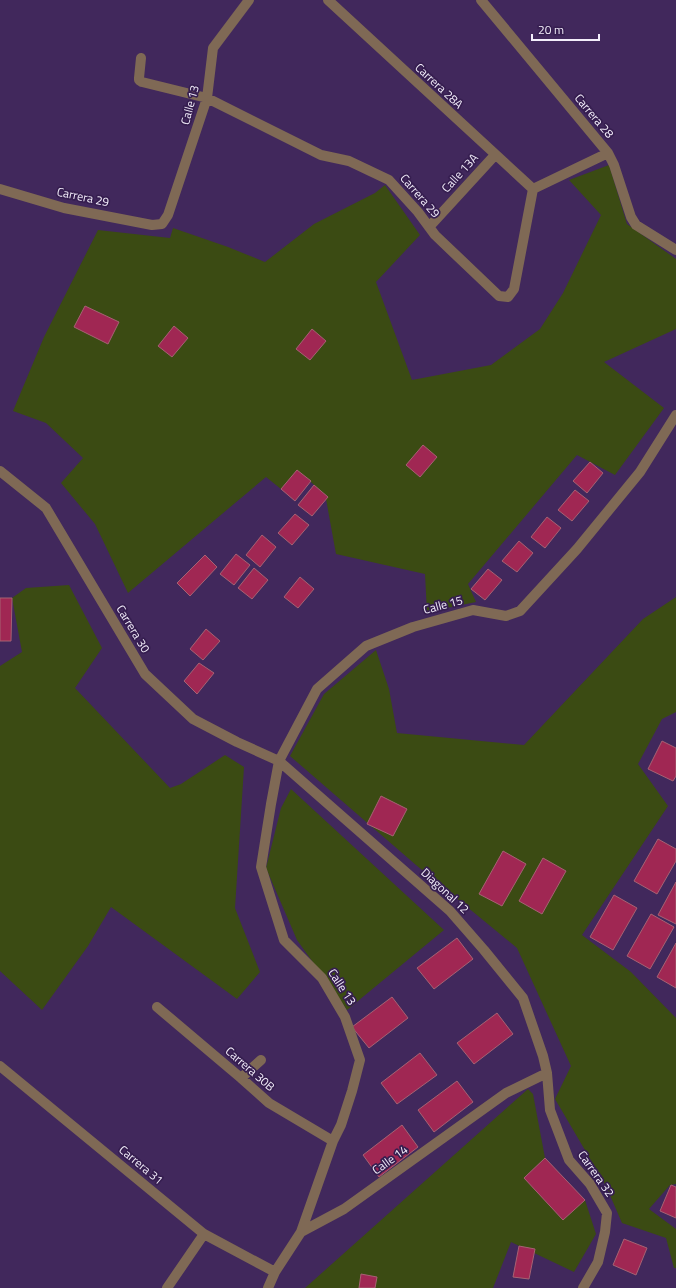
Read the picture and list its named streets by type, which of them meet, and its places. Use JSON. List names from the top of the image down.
{
  "streets": {
    "street": [
      "Carrera 28A",
      "Calle 13",
      "Carrera 28",
      "Calle 13A",
      "Carrera 29",
      "Calle 15",
      "Carrera 30",
      "Diagonal 12",
      "Carrera 30B",
      "Calle 14",
      "Carrera 31",
      "Carrera 32"
    ]
  },
  "crossings": [
    ["Carrera 28A", "Calle 13A"],
    ["Carrera 28A", "Carrera 29"],
    ["Calle 13", "Carrera 29"],
    ["Calle 13", "Calle 15"],
    ["Calle 13", "Carrera 30"],
    ["Calle 13", "Diagonal 12"],
    ["Calle 13", "Carrera 30B"],
    ["Calle 13", "Calle 14"],
    ["Calle 13A", "Carrera 29"],
    ["Calle 15", "Carrera 30"],
    ["Calle 15", "Diagonal 12"],
    ["Carrera 30", "Diagonal 12"],
    ["Diagonal 12", "Calle 14"],
    ["Diagonal 12", "Carrera 32"],
    ["Calle 14", "Carrera 31"],
    ["Calle 14", "Carrera 32"]
  ],
  "scale_bar": "20 m"
}
